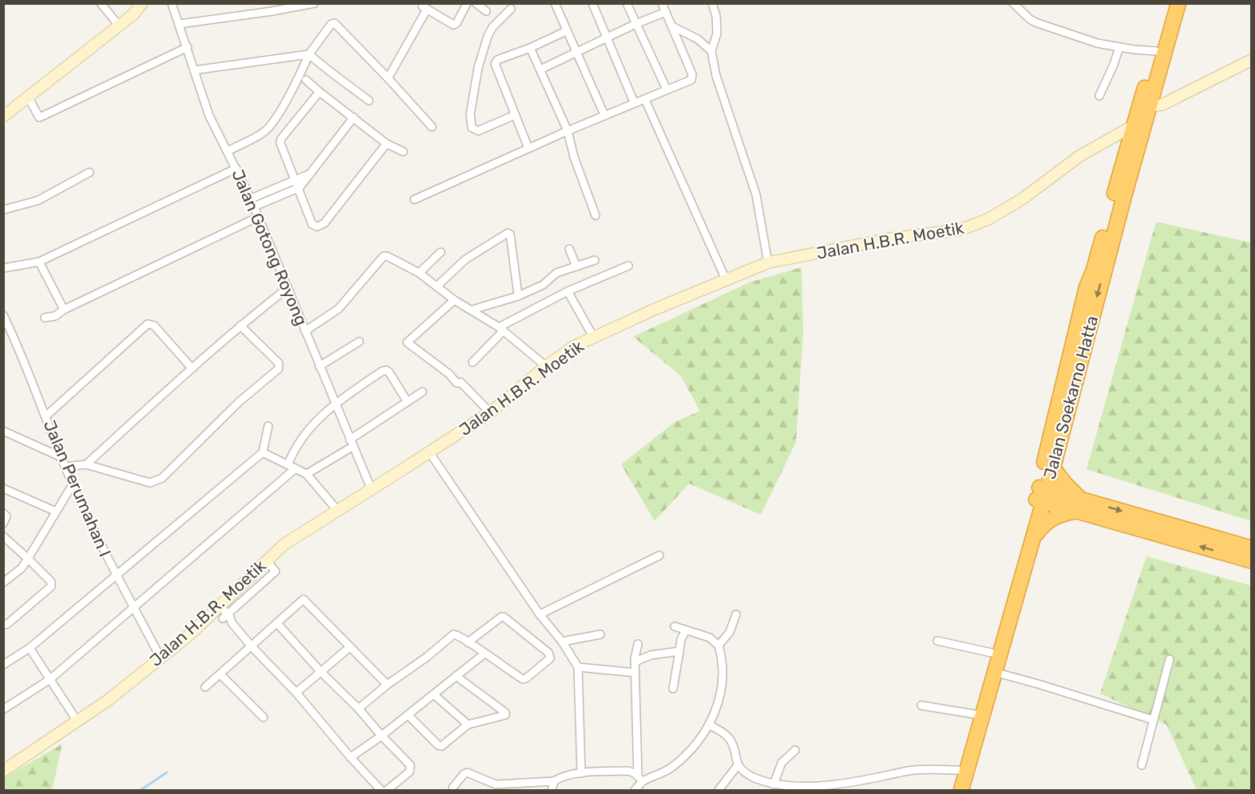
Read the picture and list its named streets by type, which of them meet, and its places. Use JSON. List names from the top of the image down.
{
  "streets": {
    "highway": ["Jalan Soekarno Hatta"],
    "street": ["Jalan H.B.R. Moetik", "Jalan Gotong Royong", "Jalan Perumahan I"]
  },
  "crossings": [
    ["Jalan H.B.R. Moetik", "Jalan Gotong Royong"],
    ["Jalan H.B.R. Moetik", "Jalan Soekarno Hatta"],
    ["Jalan H.B.R. Moetik", "Jalan Perumahan I"]
  ]
}
